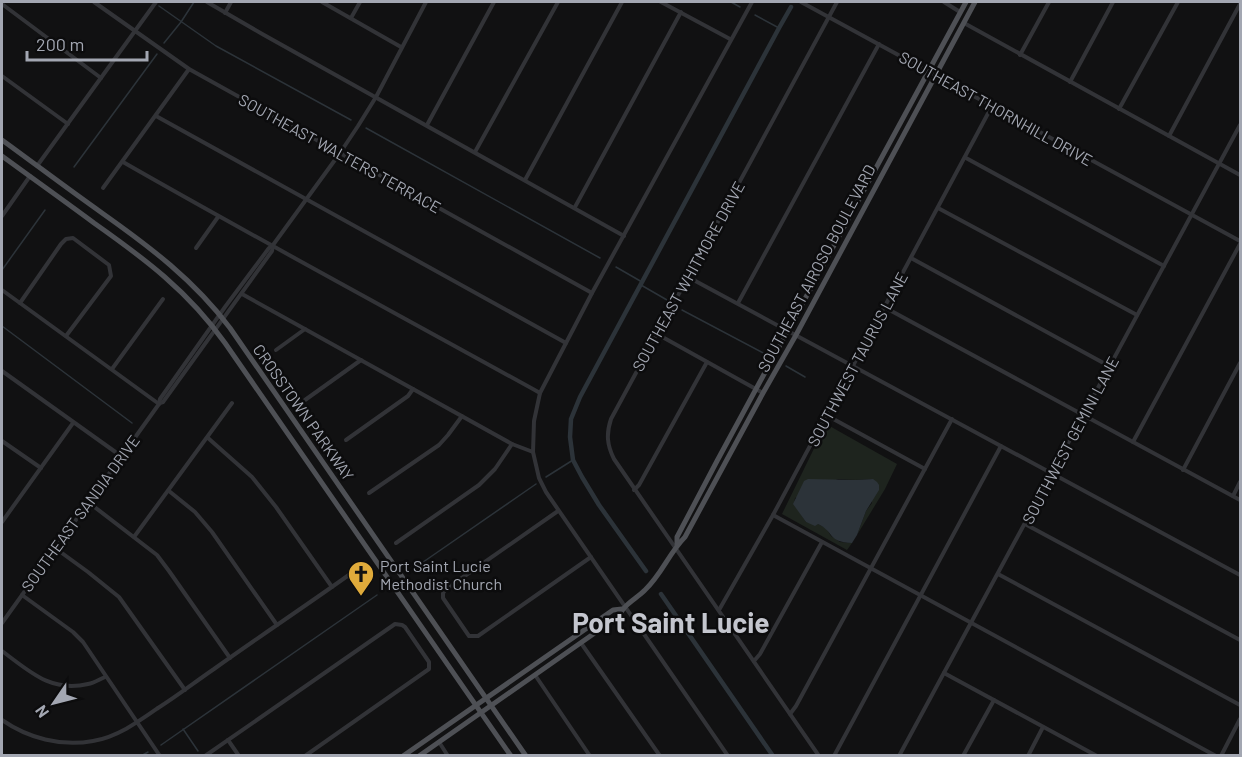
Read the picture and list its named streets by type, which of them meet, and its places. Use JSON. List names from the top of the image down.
{
  "streets": {
    "main road": ["SOUTHEAST AIROSO BOULEVARD", "CROSSTOWN PARKWAY"],
    "street": [
      "SOUTHEAST THORNHILL DRIVE",
      "SOUTHEAST WALTERS TERRACE",
      "SOUTHEAST WHITMORE DRIVE",
      "SOUTHWEST TAURUS LANE",
      "SOUTHWEST GEMINI LANE",
      "SOUTHEAST SANDIA DRIVE"
    ]
  },
  "crossings": [
    ["SOUTHEAST THORNHILL DRIVE", "SOUTHEAST AIROSO BOULEVARD"],
    ["SOUTHEAST THORNHILL DRIVE", "SOUTHEAST WHITMORE DRIVE"],
    ["SOUTHEAST THORNHILL DRIVE", "SOUTHWEST TAURUS LANE"],
    ["SOUTHEAST THORNHILL DRIVE", "SOUTHWEST GEMINI LANE"],
    ["SOUTHEAST WALTERS TERRACE", "SOUTHEAST SANDIA DRIVE"],
    ["SOUTHEAST AIROSO BOULEVARD", "SOUTHEAST WHITMORE DRIVE"],
    ["SOUTHEAST AIROSO BOULEVARD", "CROSSTOWN PARKWAY"],
    ["SOUTHEAST WHITMORE DRIVE", "SOUTHWEST TAURUS LANE"],
    ["CROSSTOWN PARKWAY", "SOUTHEAST SANDIA DRIVE"]
  ],
  "districts": ["Port Saint Lucie"],
  "places": {
    "church": ["Port Saint Lucie Methodist Church"]
  },
  "scale_bar": "200 m",
  "north": "bottom left"
}
